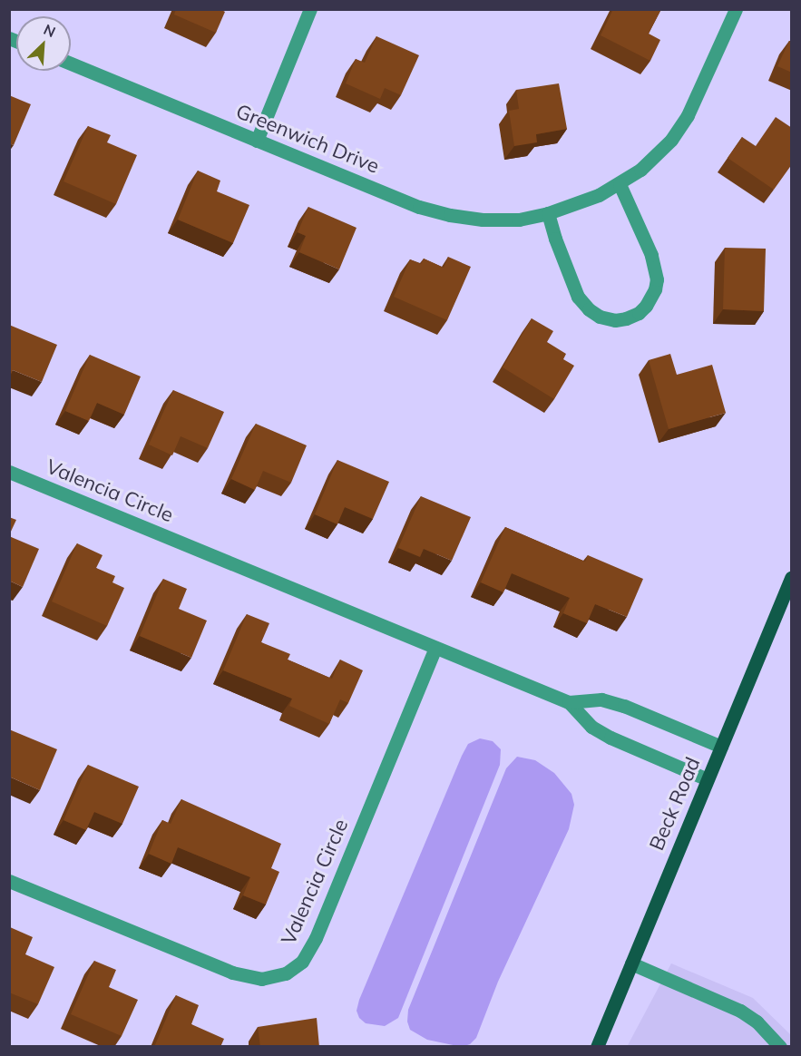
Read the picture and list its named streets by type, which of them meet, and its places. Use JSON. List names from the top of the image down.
{
  "streets": {
    "main road": ["Beck Road"],
    "street": ["Greenwich Drive", "Valencia Circle"]
  },
  "crossings": [
    ["Valencia Circle", "Beck Road"]
  ],
  "north": "top right"
}
